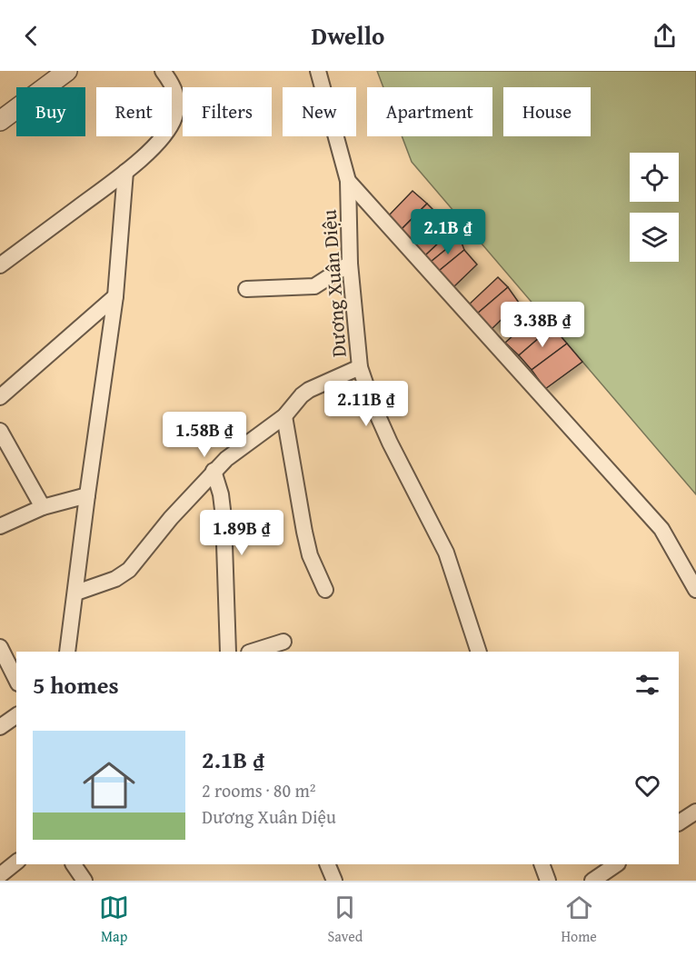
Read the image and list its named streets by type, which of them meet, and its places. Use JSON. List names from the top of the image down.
{
  "streets": {
    "street": ["Dương Xuân Diệu"]
  },
  "page": {
    "header": "Dwello",
    "chip": [
      "Buy",
      "Rent",
      "Filters",
      "New",
      "Apartment",
      "House"
    ],
    "price": [
      "2.1B ₫",
      "3.38B ₫",
      "2.11B ₫",
      "1.58B ₫",
      "1.89B ₫"
    ],
    "heading": "5 homes",
    "list": [
      {
        "name": "2.1B ₫",
        "note": "2 rooms · 80 m² · Dương Xuân Diệu"
      }
    ],
    "tabs": ["Map", "Saved", "Home"]
  }
}
